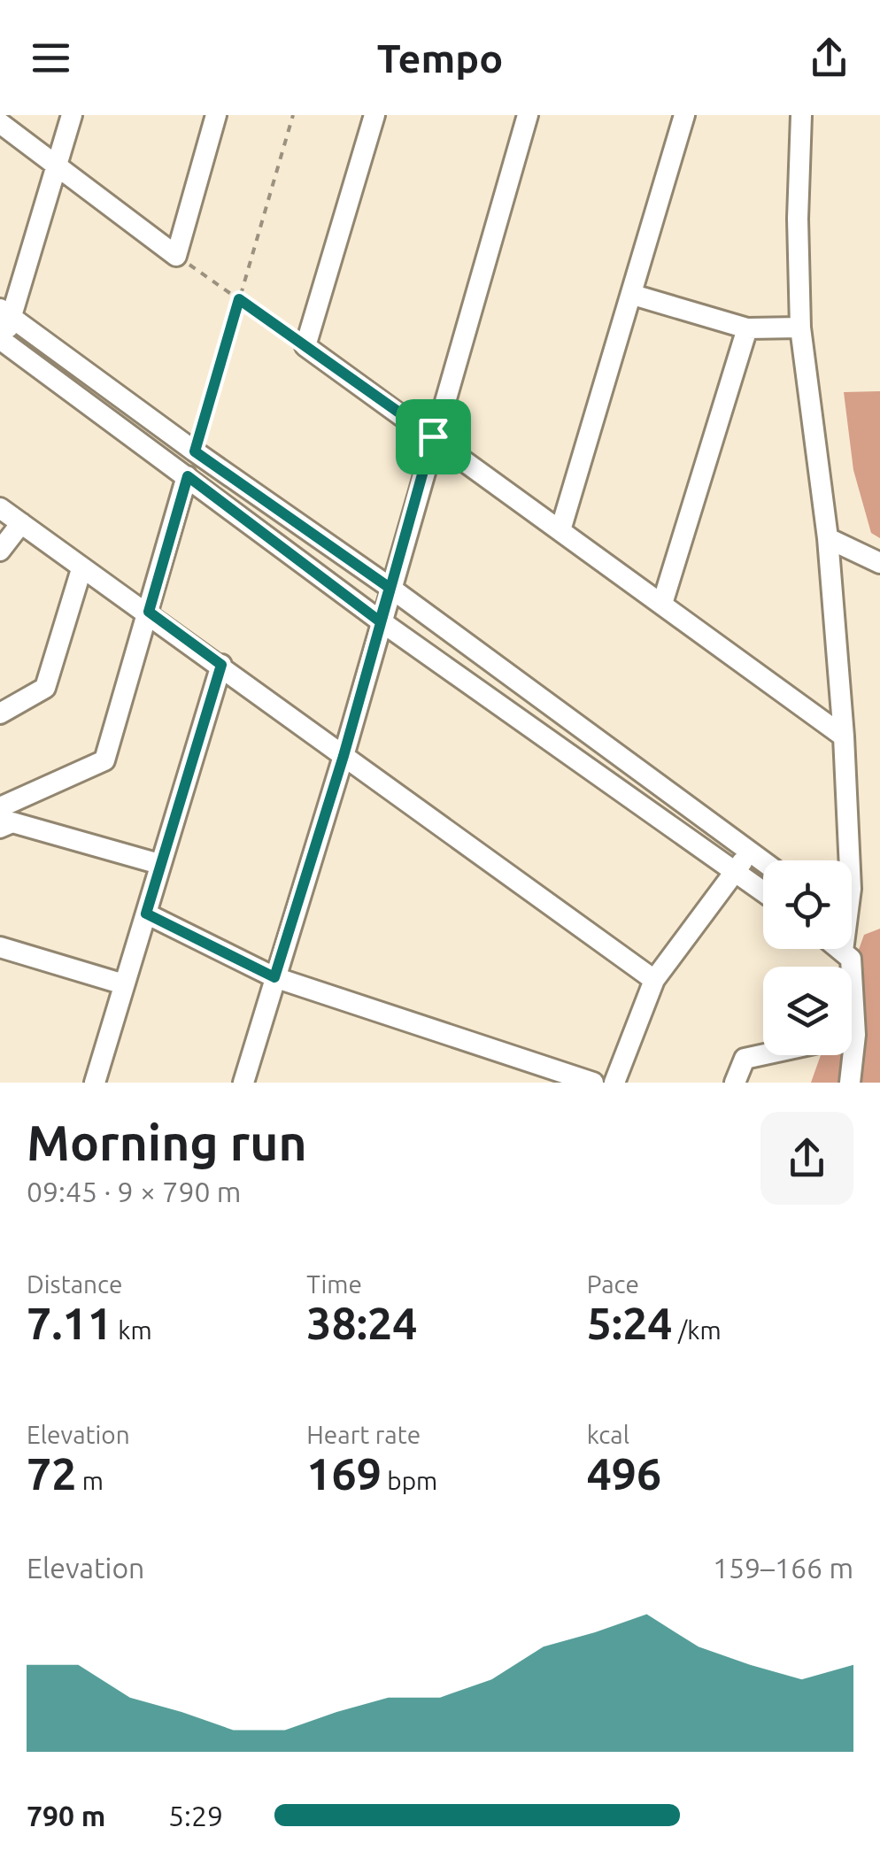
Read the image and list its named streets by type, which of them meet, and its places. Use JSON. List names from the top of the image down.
{
  "page": {
    "header": "Tempo",
    "heading": ["Morning run", "09:45 · 9 × 790 m"],
    "stats": [
      ["Distance", "7.11 km"],
      ["Time", "38:24"],
      ["Pace", "5:24 /km"],
      ["Elevation", "72 m"],
      ["Heart rate", "169 bpm"],
      ["kcal", "496"]
    ],
    "chart": ["Elevation", "159–166 m"],
    "list": [
      {
        "name": "790 m",
        "note": "5:29"
      }
    ]
  }
}
